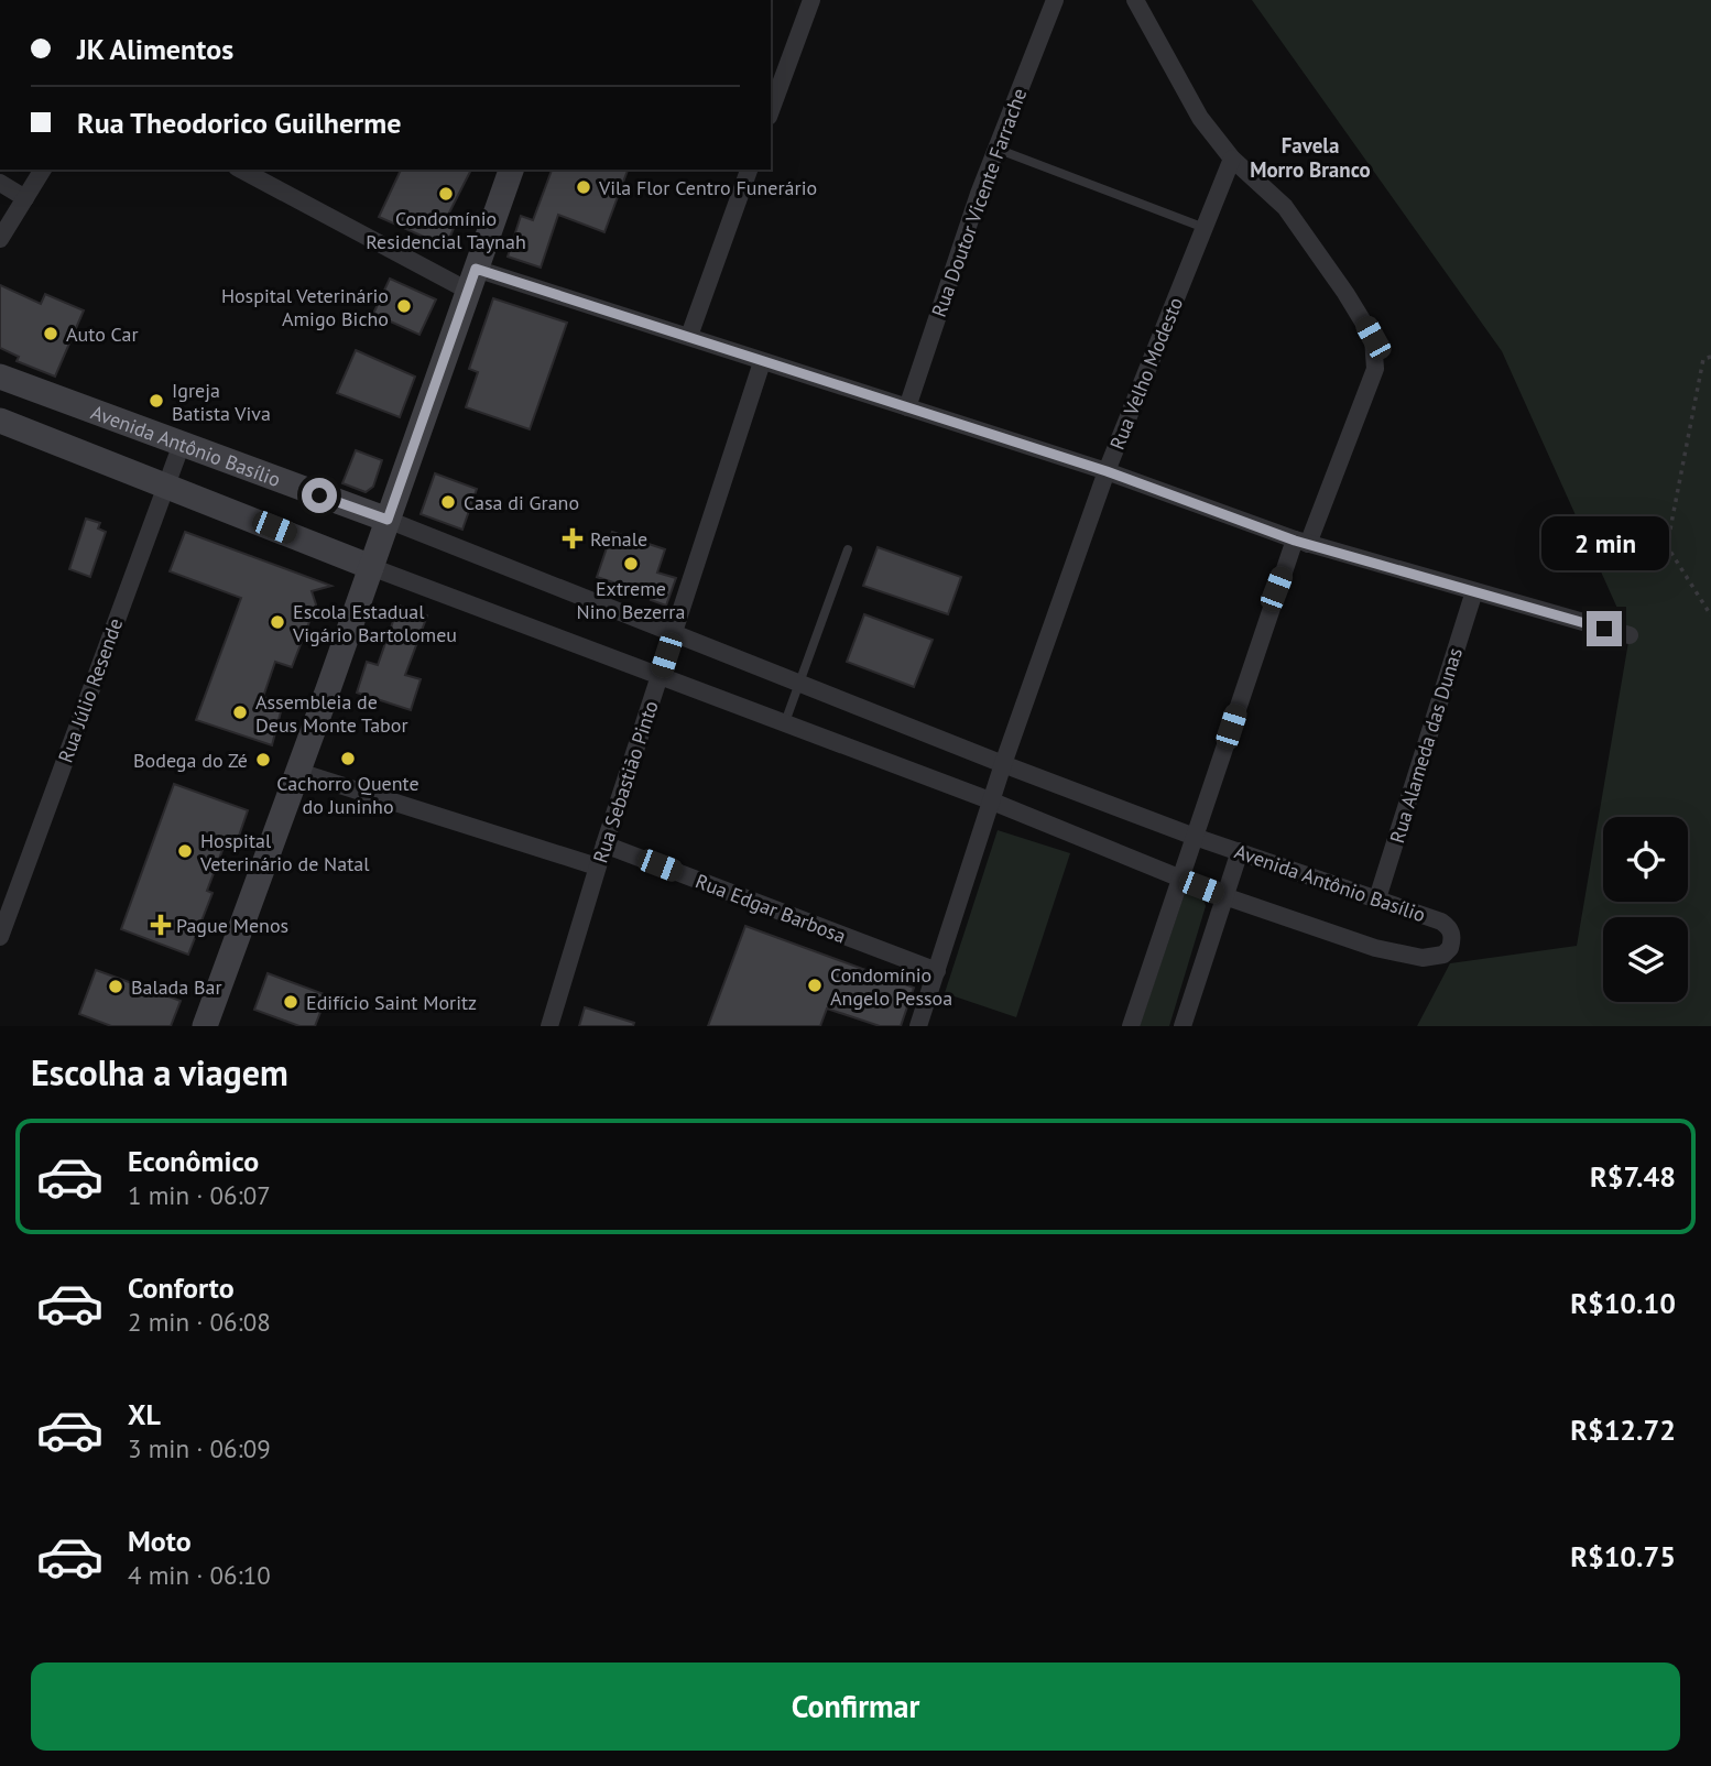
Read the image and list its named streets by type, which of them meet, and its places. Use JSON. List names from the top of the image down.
{
  "streets": {
    "main road": ["Avenida Antônio Basílio"],
    "street": [
      "Rua Doutor Vicente Farrache",
      "Rua Velho Modesto",
      "Rua Júlio Resende",
      "Rua Alameda das Dunas",
      "Rua Sebastião Pinto",
      "Rua Edgar Barbosa"
    ]
  },
  "crossings": [
    ["Rua Velho Modesto", "Avenida Antônio Basílio"],
    ["Avenida Antônio Basílio", "Rua Júlio Resende"],
    ["Avenida Antônio Basílio", "Rua Alameda das Dunas"],
    ["Avenida Antônio Basílio", "Rua Sebastião Pinto"],
    ["Rua Sebastião Pinto", "Rua Edgar Barbosa"]
  ],
  "districts": ["Favela Morro Branco"],
  "places": {
    "other": [
      "Vila Flor Centro Funerário",
      "Condomínio Residencial Taynah",
      "Hospital Veterinário Amigo Bicho",
      "Auto Car",
      "Igreja Batista Viva",
      "Casa di Grano",
      "Extreme Nino Bezerra",
      "Escola Estadual Vigário Bartolomeu",
      "Assembleia de Deus Monte Tabor",
      "Cachorro Quente do Juninho",
      "Bodega do Zé",
      "Hospital Veterinário de Natal",
      "Condomínio Angelo Pessoa",
      "Balada Bar",
      "Edifício Saint Moritz"
    ],
    "health": ["Renale", "Pague Menos"]
  },
  "page": {
    "banner": ["JK Alimentos", "Rua Theodorico Guilherme"],
    "bubble": "2 min",
    "heading": "Escolha a viagem",
    "list": [
      {
        "name": "Econômico",
        "note": "1 min · 06:07",
        "value": "R$7.48"
      },
      {
        "name": "Conforto",
        "note": "2 min · 06:08",
        "value": "R$10.10"
      },
      {
        "name": "XL",
        "note": "3 min · 06:09",
        "value": "R$12.72"
      },
      {
        "name": "Moto",
        "note": "4 min · 06:10",
        "value": "R$10.75"
      }
    ],
    "buttons": "Confirmar"
  }
}
